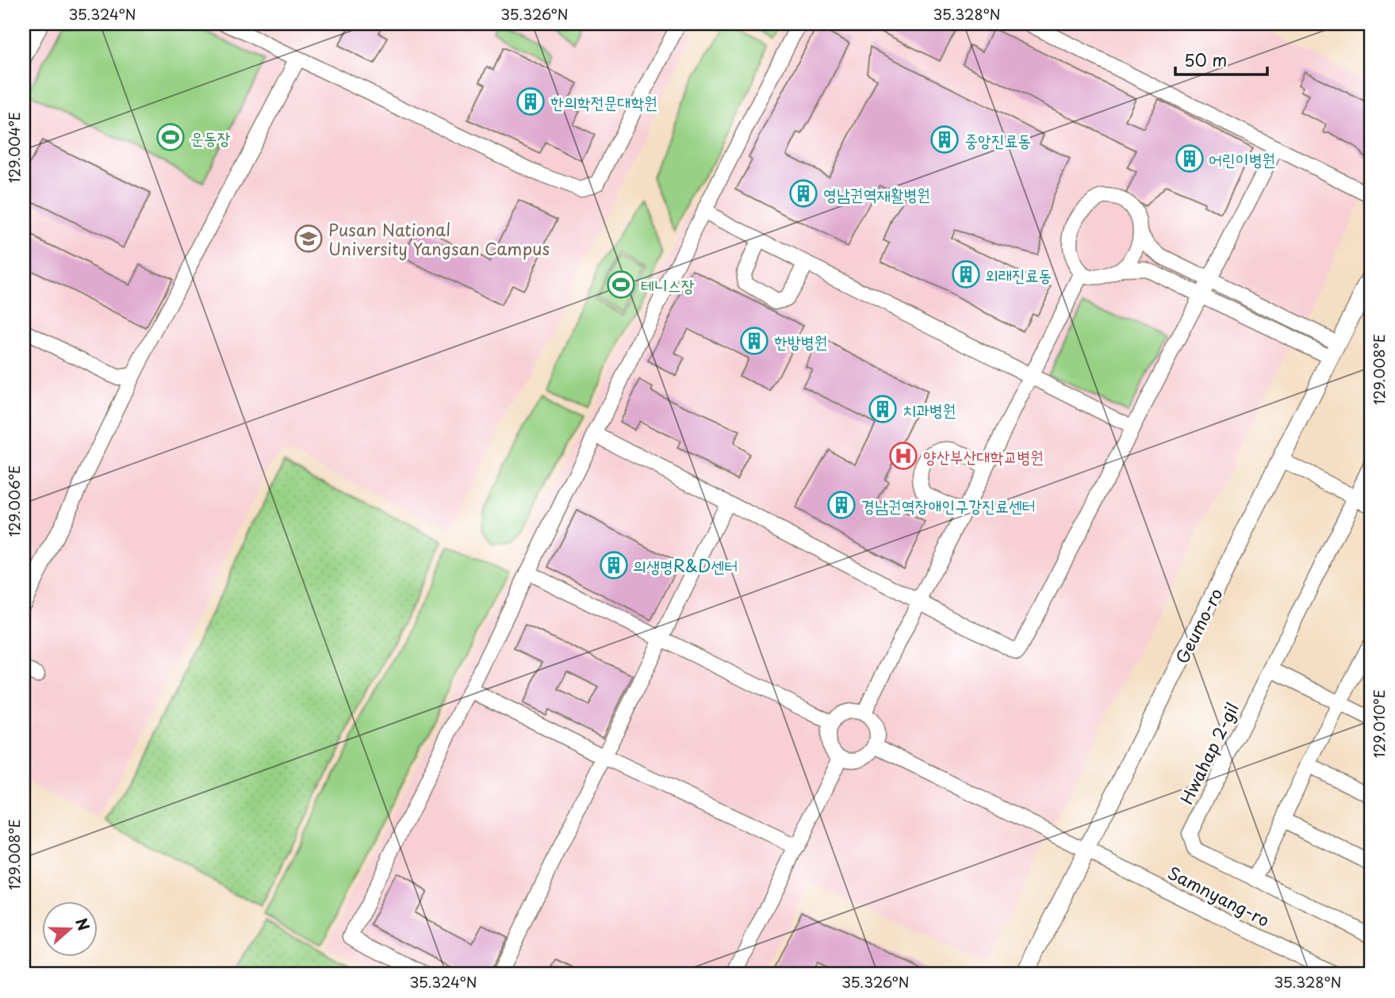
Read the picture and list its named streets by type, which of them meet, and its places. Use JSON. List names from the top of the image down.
{
  "streets": {
    "main road": ["Geumo-ro"],
    "street": ["Hwahap 2-gil", "Samnyang-ro"]
  },
  "crossings": [
    ["Geumo-ro", "Samnyang-ro"]
  ],
  "places": {
    "building": [
      "한의학전문대학원",
      "중앙진료동",
      "어린이병원",
      "영남권역재활병원",
      "외래진료동",
      "한방병원",
      "치과병원",
      "경남권역장애인구강진료센터",
      "의생명R&D센터"
    ],
    "sports": ["운동장", "테니스장"],
    "school or university": ["Pusan National University Yangsan Campus"],
    "hospital": ["양산부산대학교병원"]
  },
  "scale_bar": "50 m",
  "north": "right",
  "coordinates": [
    "35.324°N",
    "35.326°N",
    "35.328°N",
    "129.004°E",
    "129.008°E",
    "129.006°E",
    "129.010°E"
  ]
}
